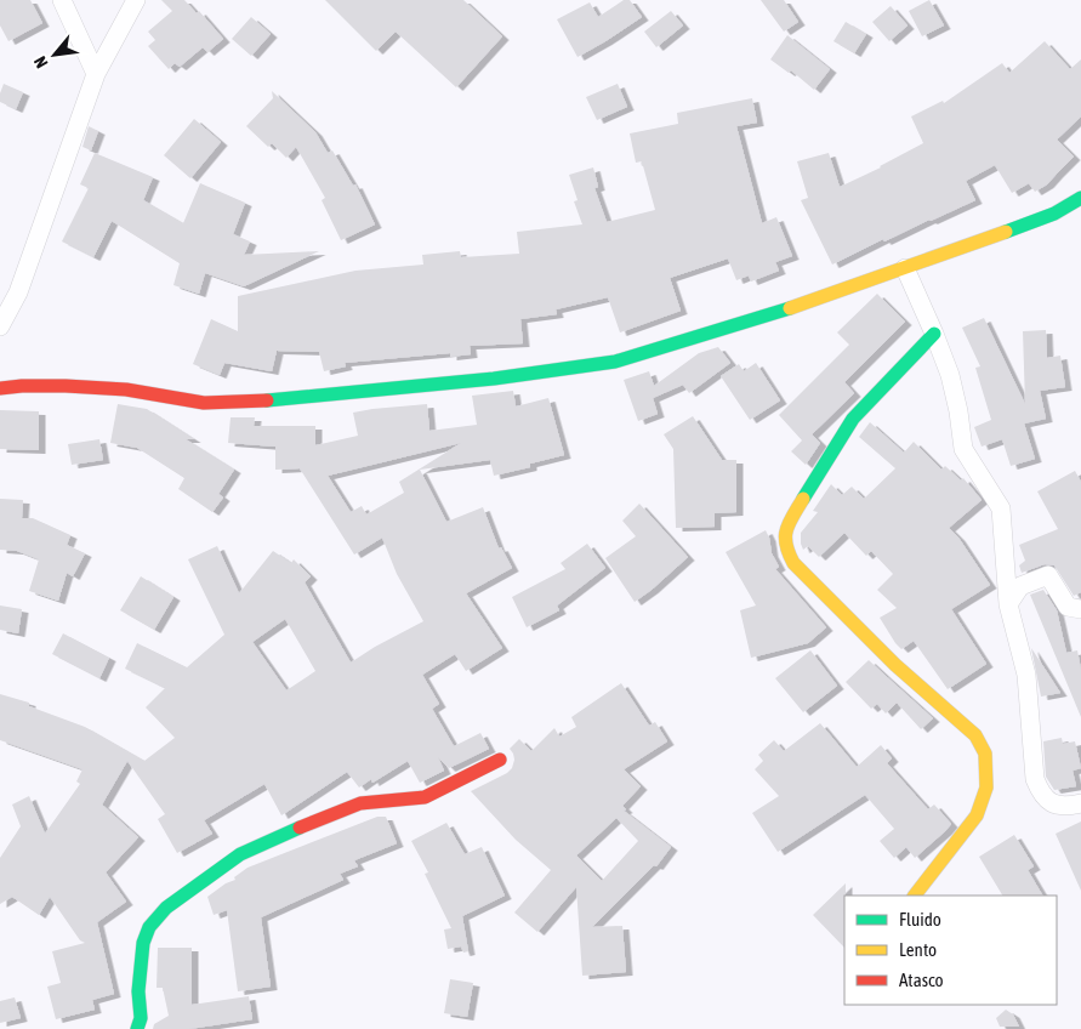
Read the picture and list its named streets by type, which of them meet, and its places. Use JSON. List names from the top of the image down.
{
  "legend": ["Fluido", "Lento", "Atasco"],
  "north": "bottom left"
}
